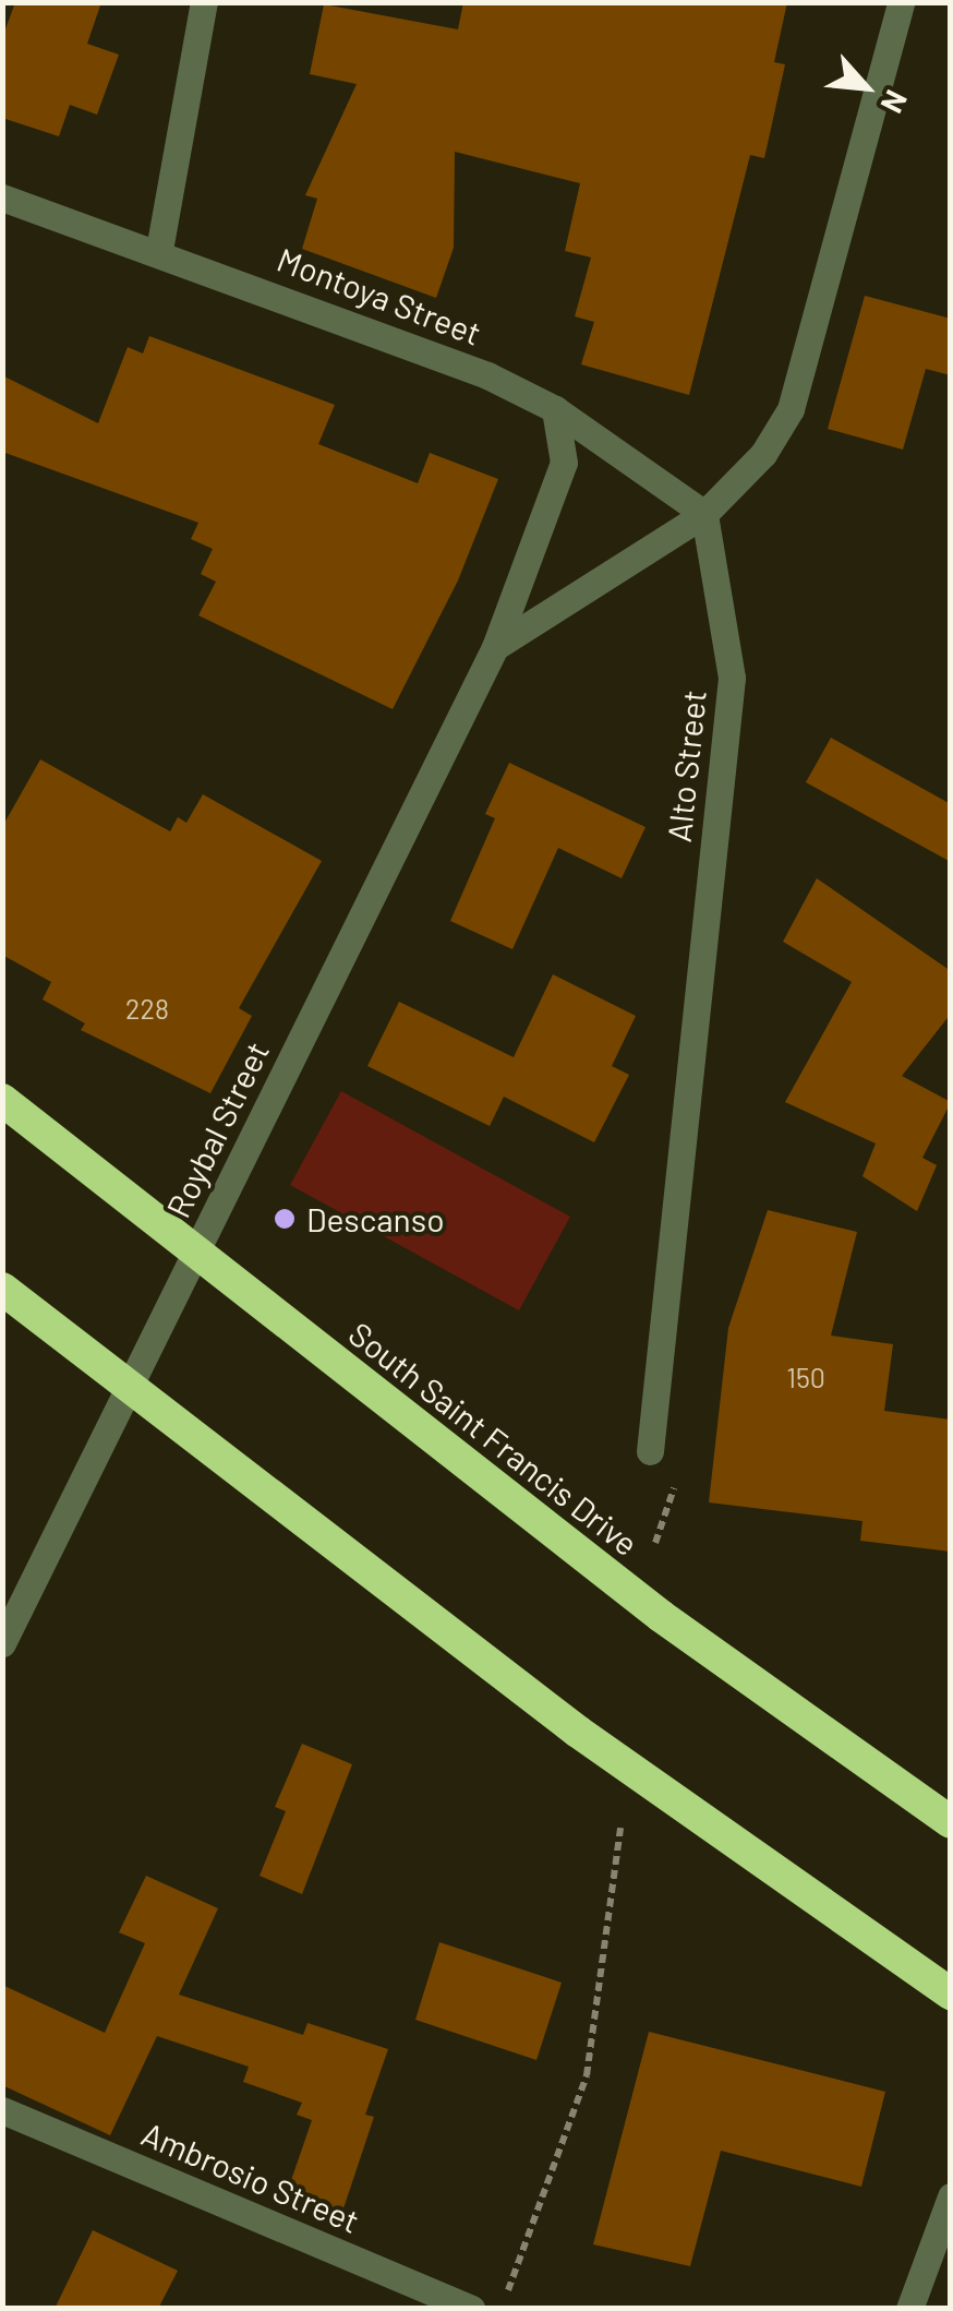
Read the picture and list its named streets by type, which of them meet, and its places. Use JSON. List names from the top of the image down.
{
  "streets": {
    "highway": ["South Saint Francis Drive"],
    "street": [
      "Montoya Street",
      "Alto Street",
      "Roybal Street",
      "Ambrosio Street"
    ]
  },
  "crossings": [
    ["Montoya Street", "Alto Street"],
    ["Montoya Street", "Roybal Street"],
    ["Roybal Street", "South Saint Francis Drive"]
  ],
  "places": ["Descanso"],
  "house_numbers": ["228", "150"],
  "north": "bottom right"
}
